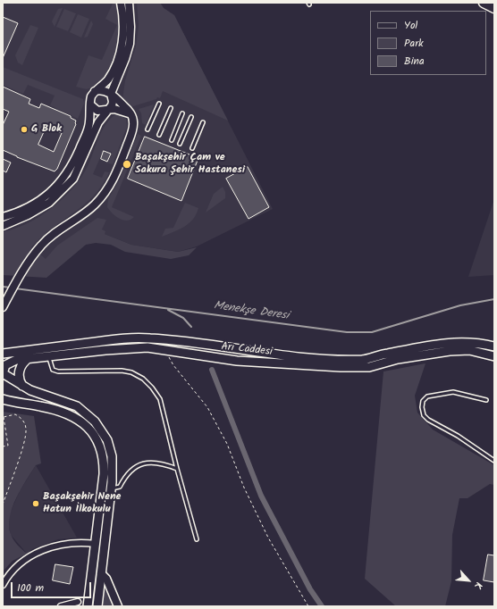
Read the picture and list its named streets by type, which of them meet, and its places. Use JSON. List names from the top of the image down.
{
  "streets": {
    "main road": ["Arı Caddesi"]
  },
  "water": ["Menekşe Deresi"],
  "places": ["G Blok", "Başakşehir Çam ve Sakura Şehir Hastanesi", "Başakşehir Nene Hatun İlkokulu"],
  "legend": ["Yol", "Park", "Bina"],
  "scale_bar": "100 m",
  "north": "bottom right"
}
